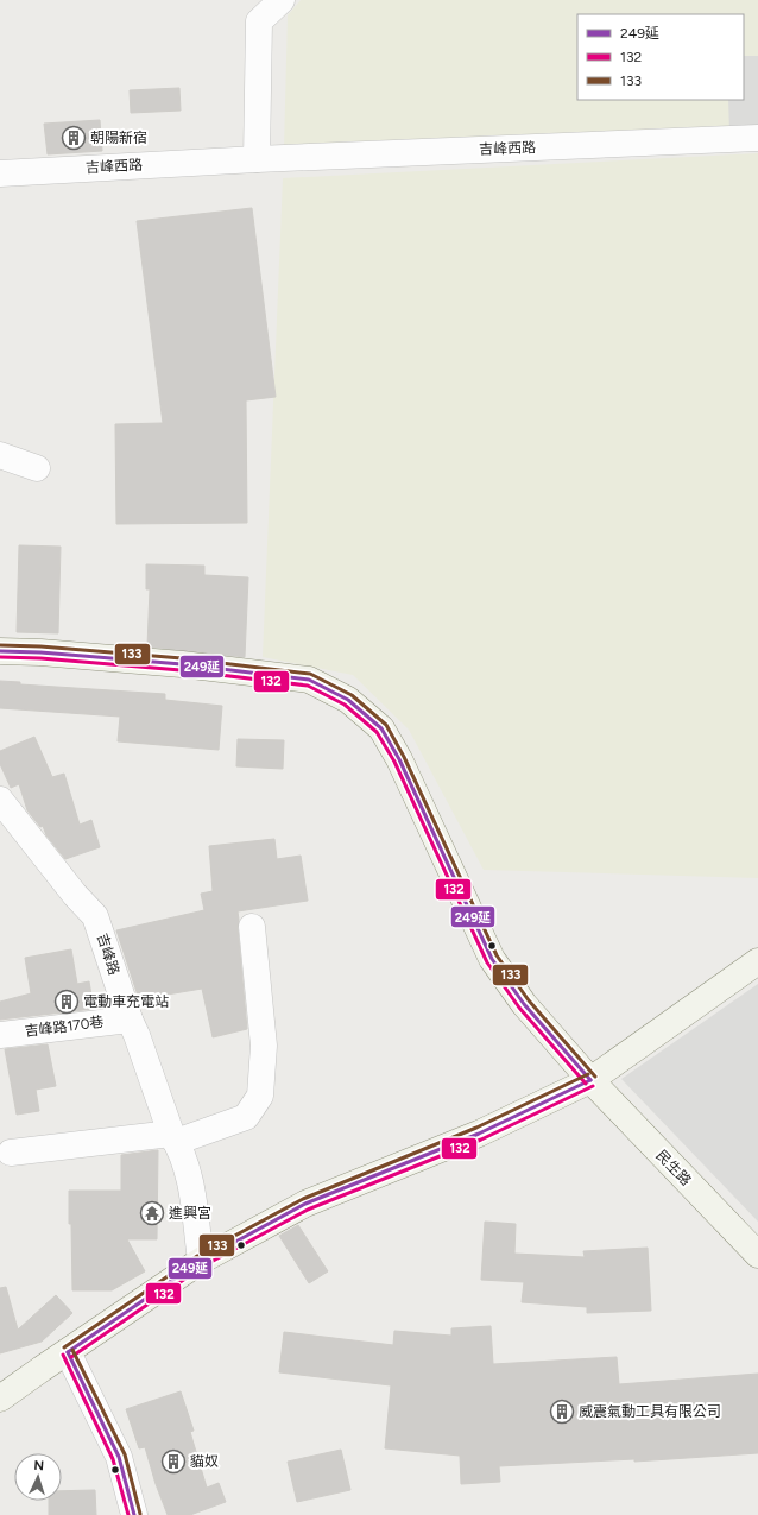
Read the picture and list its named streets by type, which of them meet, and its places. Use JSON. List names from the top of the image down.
{
  "streets": {
    "street": [
      "吉峰西路",
      "吉峰路",
      "吉峰路170巷",
      "民生路"
    ]
  },
  "crossings": [
    ["吉峰路", "吉峰路170巷"]
  ],
  "places": {
    "building": [
      "朝陽新宿",
      "電動車充電站",
      "威震氣動工具有限公司",
      "貓奴"
    ],
    "temple": ["進興宮"]
  },
  "lines": ["transit line 133", "transit line 249延", "transit line 132"],
  "legend": ["249延", "132", "133"],
  "north": "top"
}
